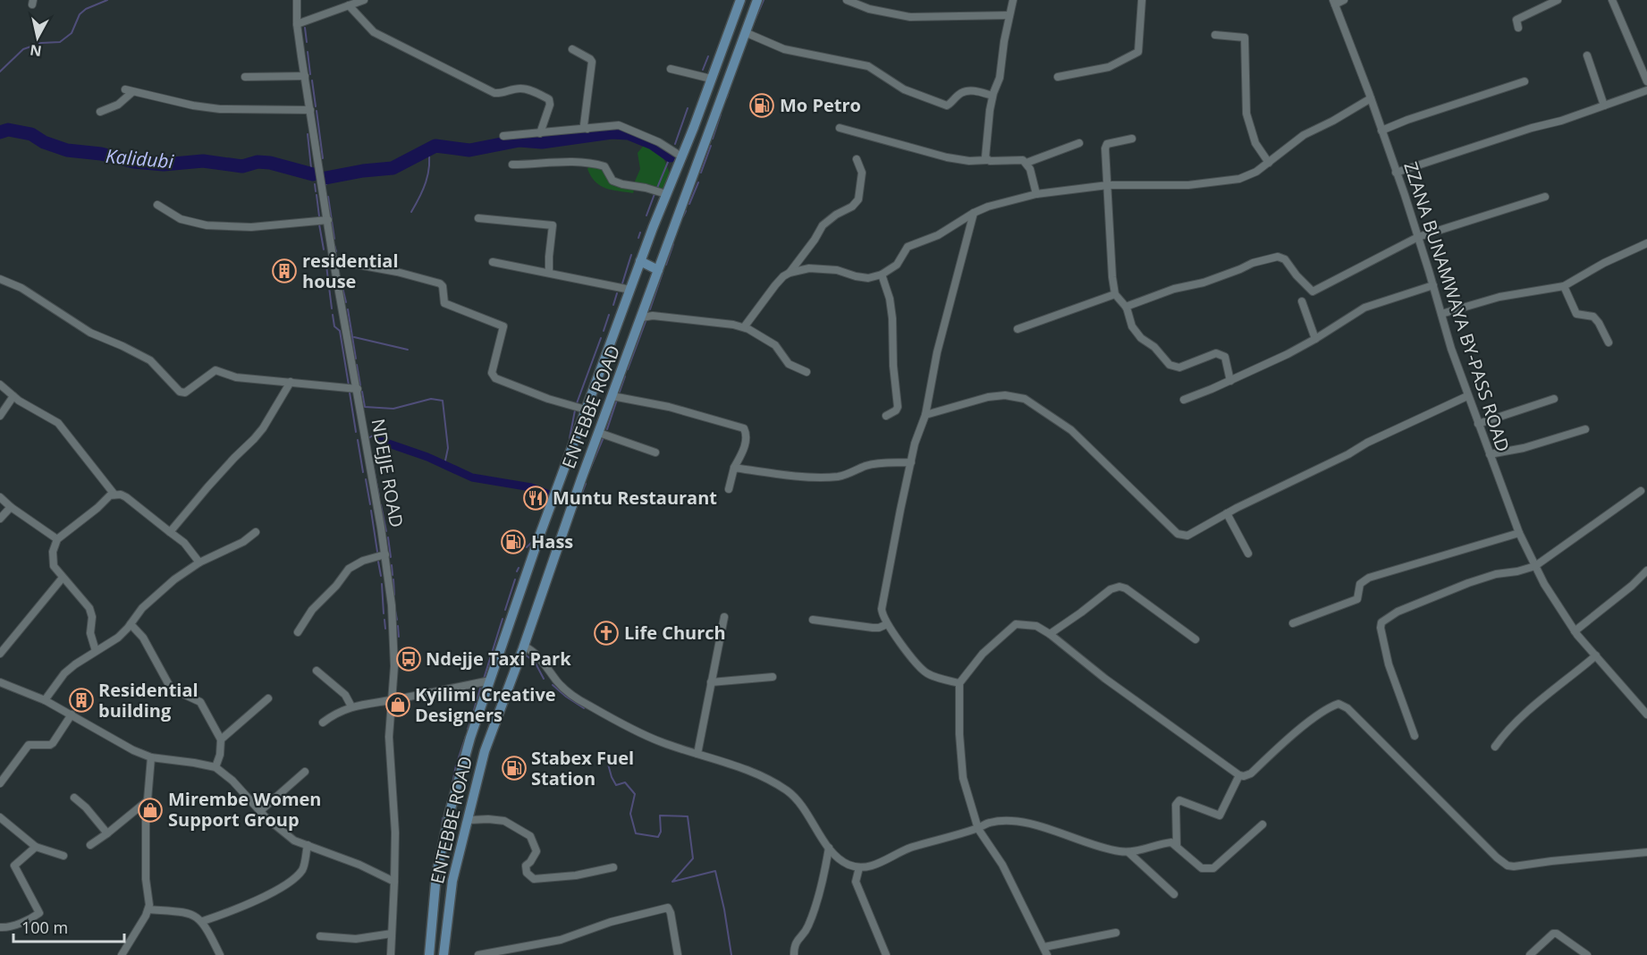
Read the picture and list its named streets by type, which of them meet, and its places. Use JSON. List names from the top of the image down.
{
  "streets": {
    "main road": ["ENTEBBE ROAD"],
    "street": ["ZZANA BUNAMWAYA BY-PASS ROAD", "NDEJJE ROAD"]
  },
  "water": ["Kalidubi"],
  "places": {
    "fuel station": ["Mo Petro", "Hass", "Stabex Fuel Station"],
    "building": ["residential house", "Residential building"],
    "restaurant": ["Muntu Restaurant"],
    "church": ["Life Church"],
    "bus stop": ["Ndejje Taxi Park"],
    "shop": ["Kyilimi Creative Designers", "Mirembe Women Support Group"]
  },
  "scale_bar": "100 m",
  "north": "bottom"
}
